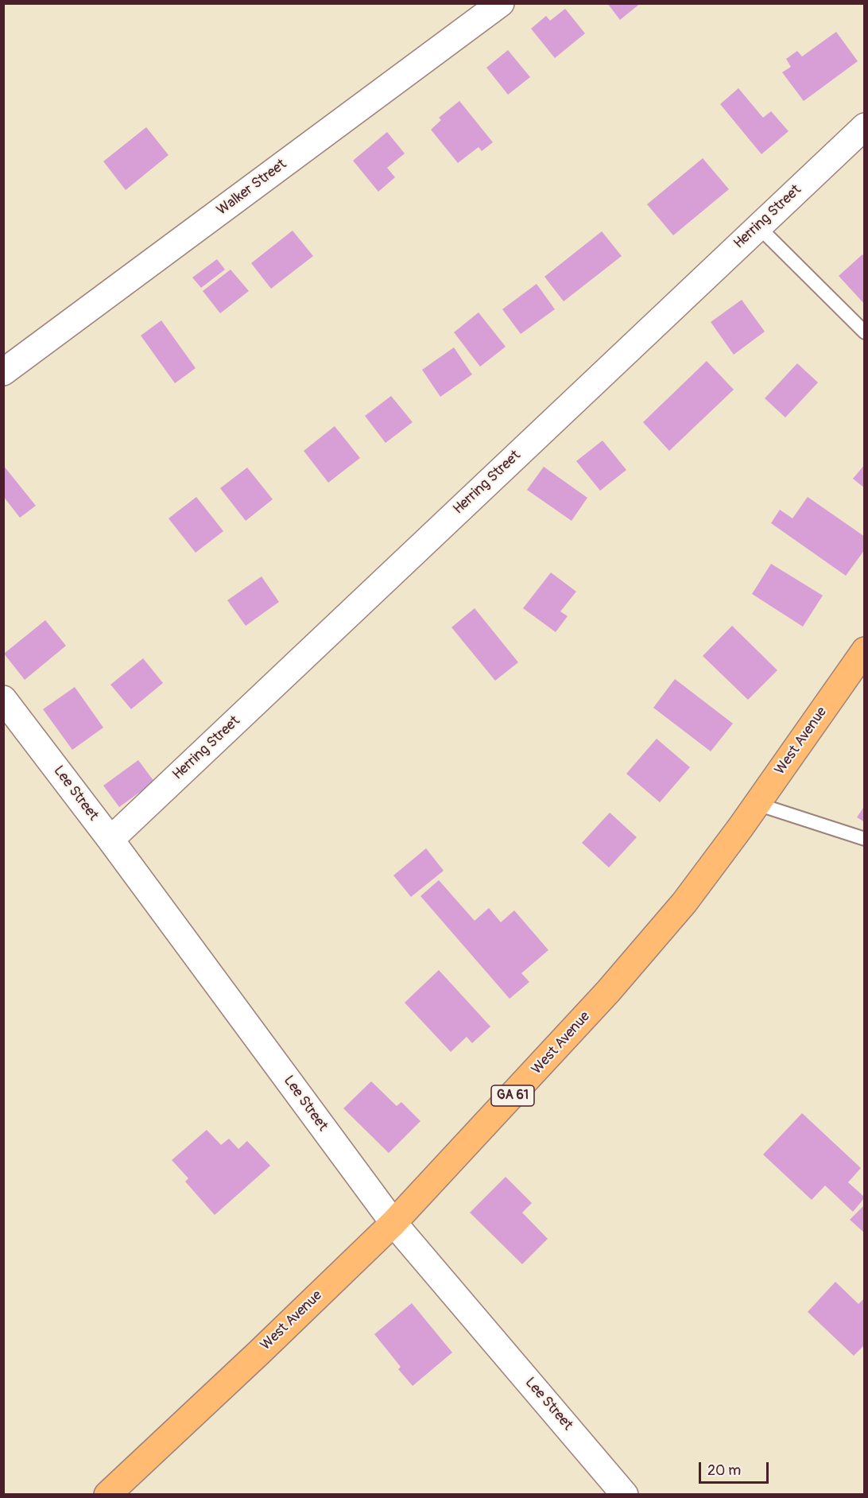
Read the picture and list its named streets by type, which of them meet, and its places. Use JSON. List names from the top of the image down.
{
  "streets": {
    "main road": ["West Avenue", "GA 61"],
    "street": ["Walker Street", "Herring Street", "Lee Street"]
  },
  "crossings": [
    ["Herring Street", "Lee Street"],
    ["West Avenue", "Lee Street"]
  ],
  "scale_bar": "20 m"
}
